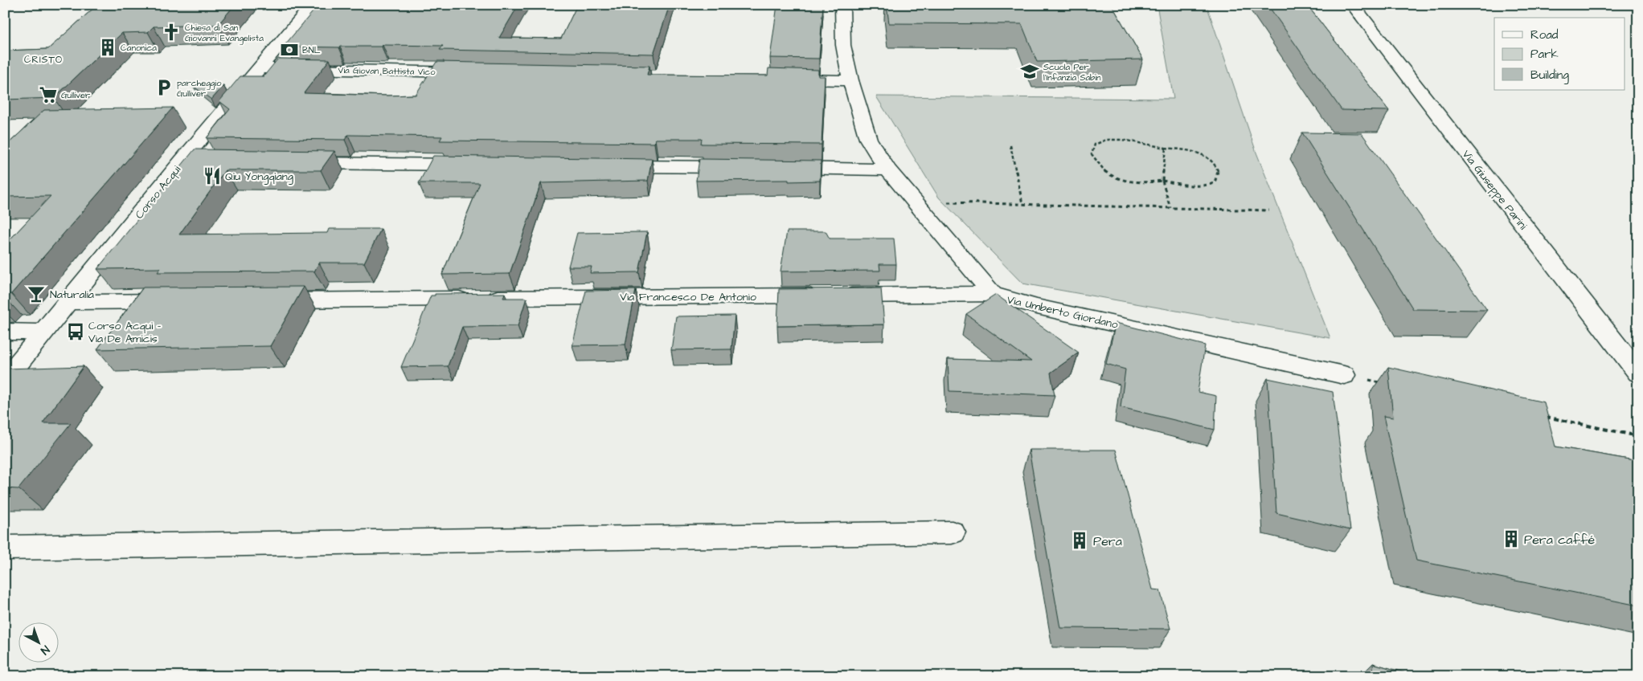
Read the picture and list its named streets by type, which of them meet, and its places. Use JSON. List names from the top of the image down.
{
  "streets": {
    "street": [
      "Via Giovan Battista Vico",
      "Via Giuseppe Parini",
      "Corso Acqui",
      "Via Francesco De Antonio",
      "Via Umberto Giordano"
    ]
  },
  "crossings": [
    ["Via Giovan Battista Vico", "Corso Acqui"],
    ["Via Francesco De Antonio", "Via Umberto Giordano"]
  ],
  "districts": ["CRISTO"],
  "places": {
    "church": ["Chiesa di San Giovanni Evangelista"],
    "building": ["Canonica", "Pera caffé", "Pera"],
    "bank": ["BNL"],
    "school or university": ["Scuola Per l'Infanzia Sabin"],
    "parking": ["parcheggio Gulliver"],
    "supermarket": ["Gulliver"],
    "restaurant": ["Qiu Yongqiang"],
    "bar": ["Naturalia"],
    "bus stop": ["Corso Acqui - Via De Amicis"]
  },
  "legend": ["Road", "Park", "Building"],
  "north": "bottom right"
}
